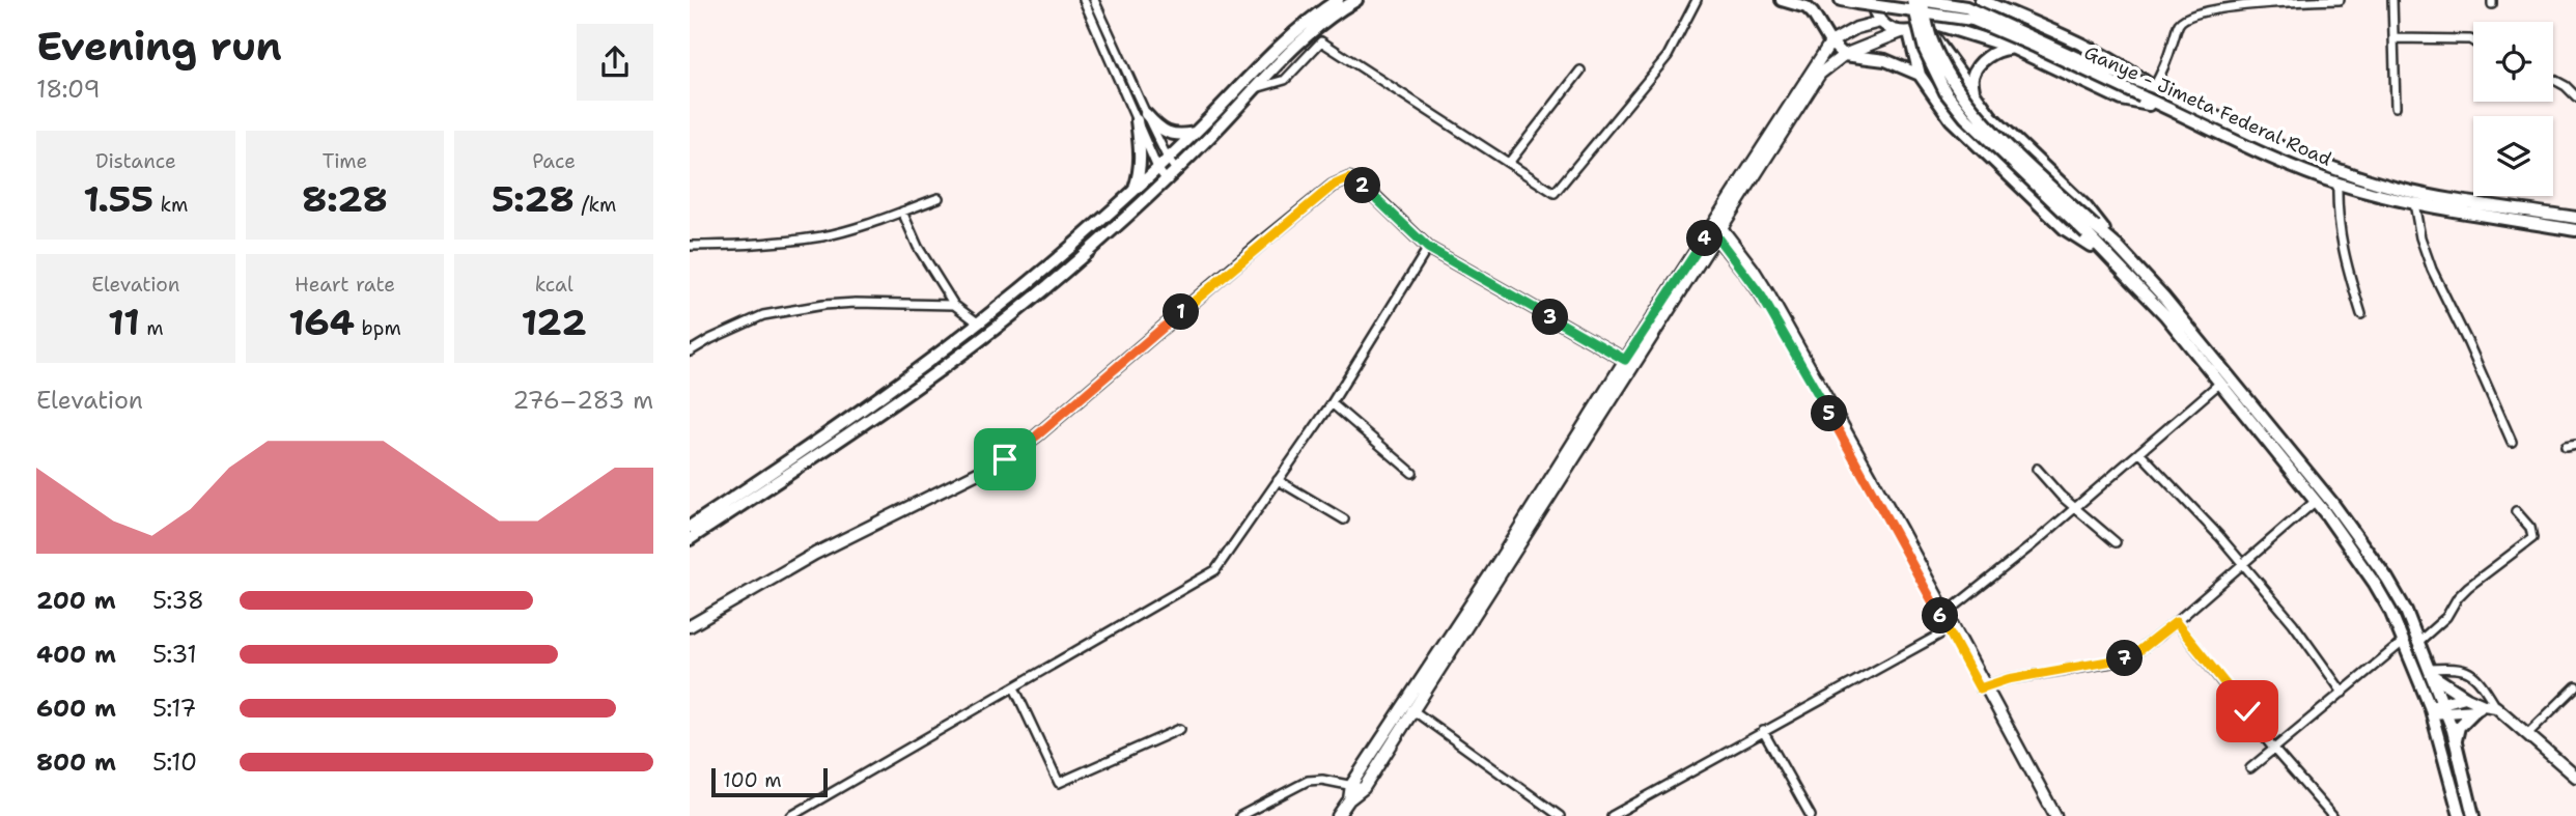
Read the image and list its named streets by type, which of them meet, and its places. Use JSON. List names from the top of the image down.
{
  "streets": {
    "main road": ["Ganye - Jimeta Federal Road"]
  },
  "scale_bar": "100 m",
  "page": {
    "heading": ["Evening run", "18:09"],
    "stats": [
      ["Distance", "1.55 km"],
      ["Time", "8:28"],
      ["Pace", "5:28 /km"],
      ["Elevation", "11 m"],
      ["Heart rate", "164 bpm"],
      ["kcal", "122"]
    ],
    "pins": [
      "2",
      "4",
      "1",
      "3",
      "5",
      "6",
      "7"
    ],
    "chart": ["Elevation", "276–283 m"],
    "list": [
      {
        "name": "200 m",
        "note": "5:38"
      },
      {
        "name": "400 m",
        "note": "5:31"
      },
      {
        "name": "600 m",
        "note": "5:17"
      },
      {
        "name": "800 m",
        "note": "5:10"
      }
    ],
    "scale": "100 m"
  }
}
